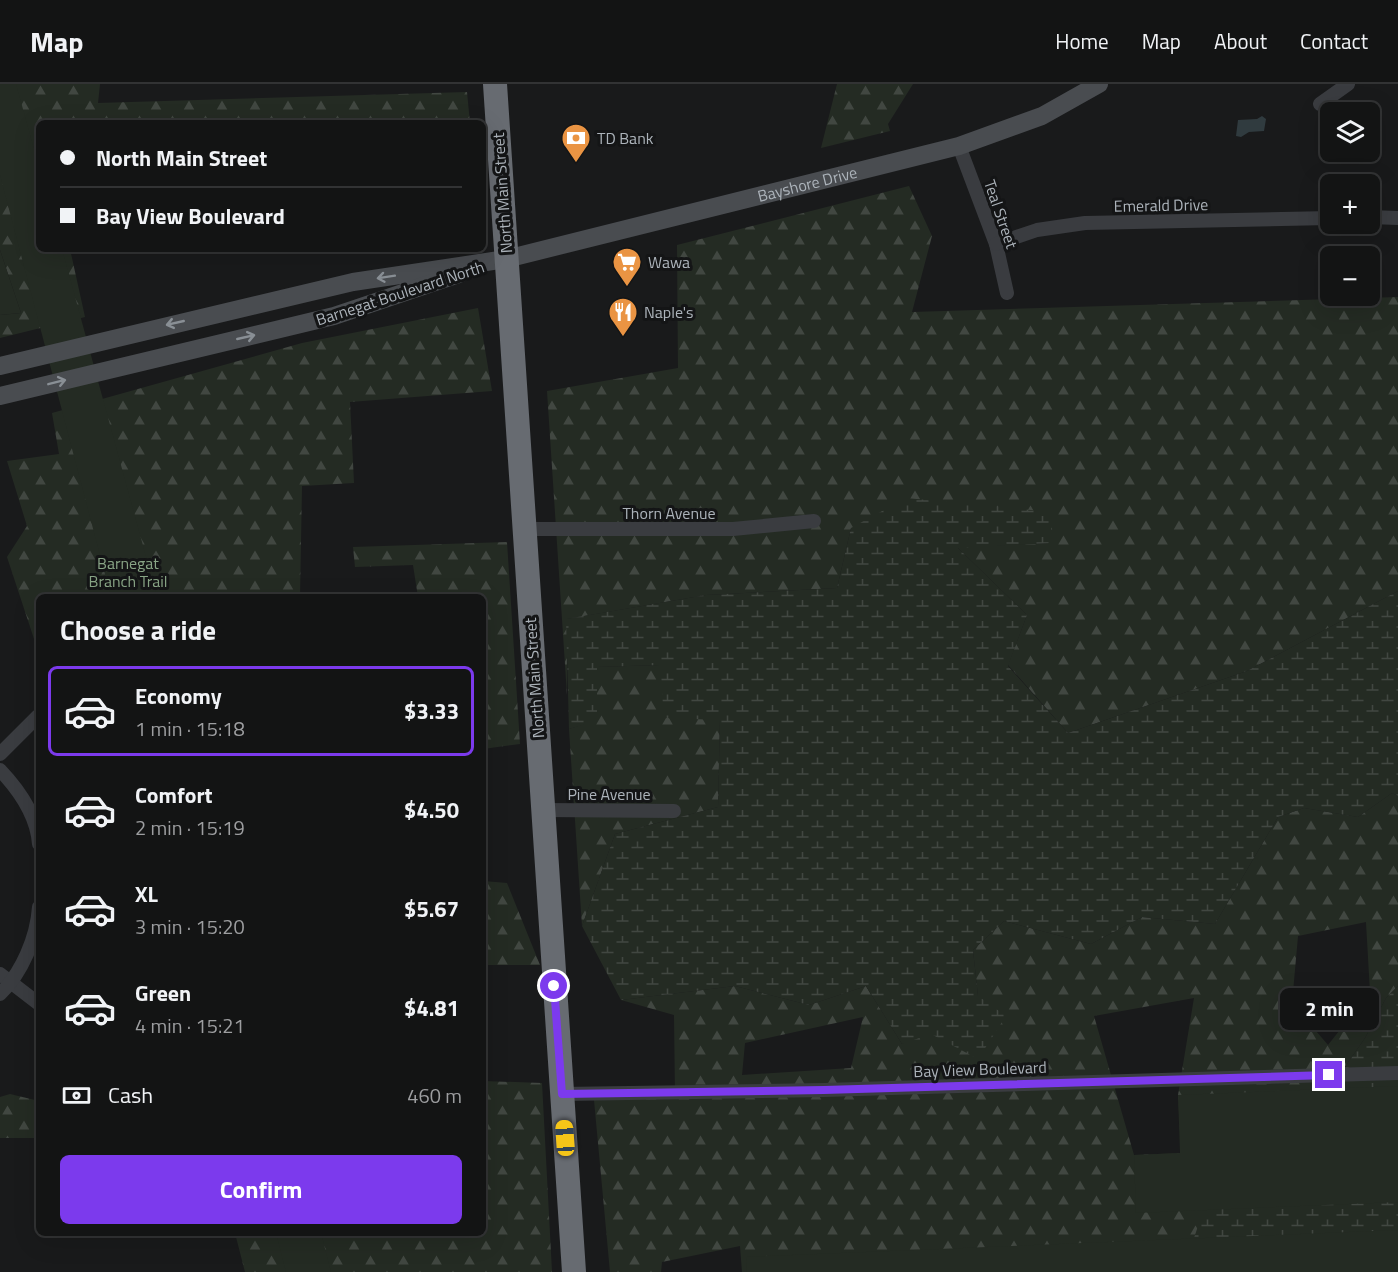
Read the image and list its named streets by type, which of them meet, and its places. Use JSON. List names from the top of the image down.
{
  "streets": {
    "highway": ["North Main Street"],
    "street": [
      "Bayshore Drive",
      "Emerald Drive",
      "Teal Street",
      "Barnegat Boulevard North",
      "Thorn Avenue",
      "Pine Avenue",
      "Bay View Boulevard"
    ]
  },
  "crossings": [
    ["Bayshore Drive", "North Main Street"],
    ["Bayshore Drive", "Teal Street"],
    ["Bayshore Drive", "Barnegat Boulevard North"],
    ["North Main Street", "Barnegat Boulevard North"],
    ["North Main Street", "Thorn Avenue"],
    ["North Main Street", "Pine Avenue"],
    ["North Main Street", "Bay View Boulevard"],
    ["Emerald Drive", "Teal Street"]
  ],
  "parks": ["Barnegat Branch Trail"],
  "places": {
    "bank": ["TD Bank"],
    "supermarket": ["Wawa"],
    "restaurant": ["Naple's"]
  },
  "page": {
    "header": "Map",
    "nav": [
      "Home",
      "Map",
      "About",
      "Contact"
    ],
    "map_buttons": ["+", "−"],
    "banner": ["North Main Street", "Bay View Boulevard"],
    "heading": "Choose a ride",
    "list": [
      {
        "name": "Economy",
        "note": "1 min · 15:18",
        "value": "$3.33"
      },
      {
        "name": "Comfort",
        "note": "2 min · 15:19",
        "value": "$4.50"
      },
      {
        "name": "XL",
        "note": "3 min · 15:20",
        "value": "$5.67"
      },
      {
        "name": "Green",
        "note": "4 min · 15:21",
        "value": "$4.81"
      }
    ],
    "bubble": "2 min",
    "pay": ["Cash", "460 m"],
    "buttons": "Confirm"
  }
}
